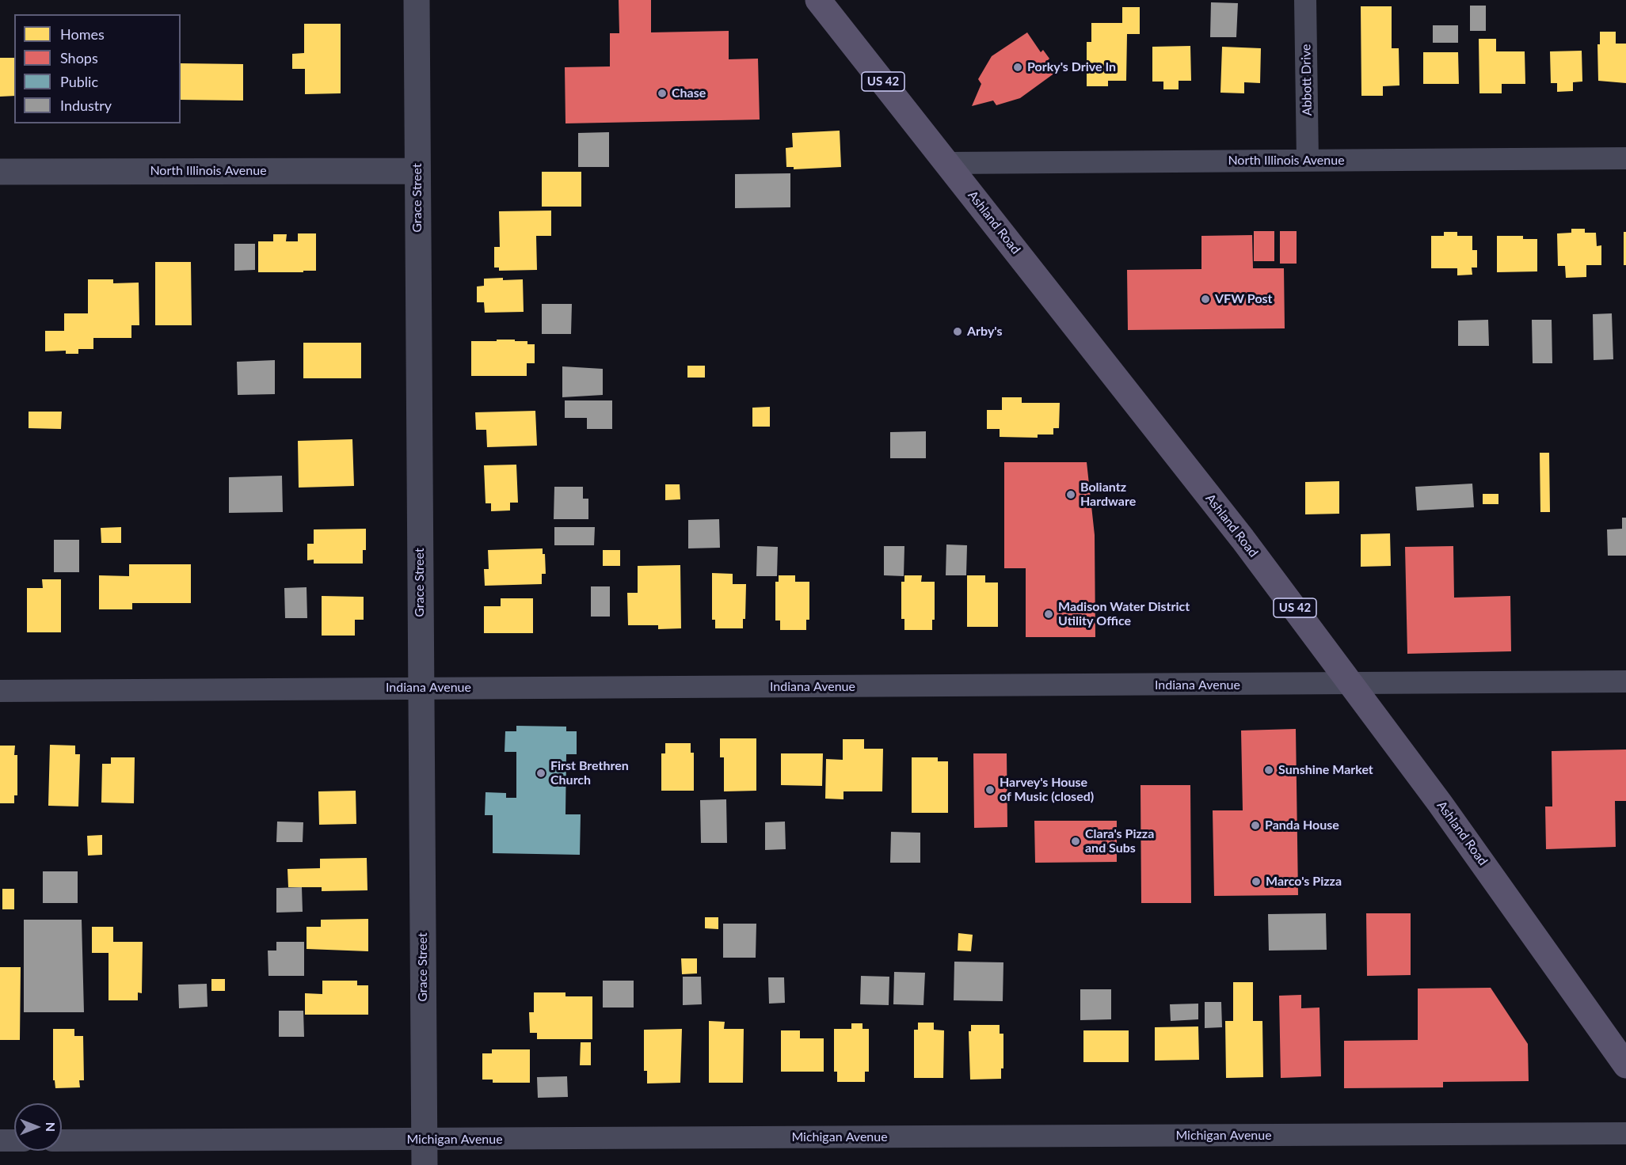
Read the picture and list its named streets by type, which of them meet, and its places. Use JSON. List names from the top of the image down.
{
  "streets": {
    "main road": ["US 42", "Ashland Road"],
    "street": [
      "Abbott Drive",
      "North Illinois Avenue",
      "Grace Street",
      "Indiana Avenue",
      "Michigan Avenue"
    ]
  },
  "crossings": [
    ["Abbott Drive", "North Illinois Avenue"],
    ["North Illinois Avenue", "Grace Street"],
    ["North Illinois Avenue", "Ashland Road"],
    ["Grace Street", "Indiana Avenue"],
    ["Grace Street", "Michigan Avenue"],
    ["Ashland Road", "Indiana Avenue"]
  ],
  "places": [
    "Porky's Drive In",
    "Chase",
    "VFW Post",
    "Arby's",
    "Boliantz Hardware",
    "Madison Water District Utility Office",
    "Sunshine Market",
    "First Brethren Church",
    "Harvey's House of Music (closed)",
    "Panda House",
    "Clara's Pizza and Subs",
    "Marco's Pizza"
  ],
  "legend": [
    "Homes",
    "Shops",
    "Public",
    "Industry"
  ],
  "north": "right"
}
